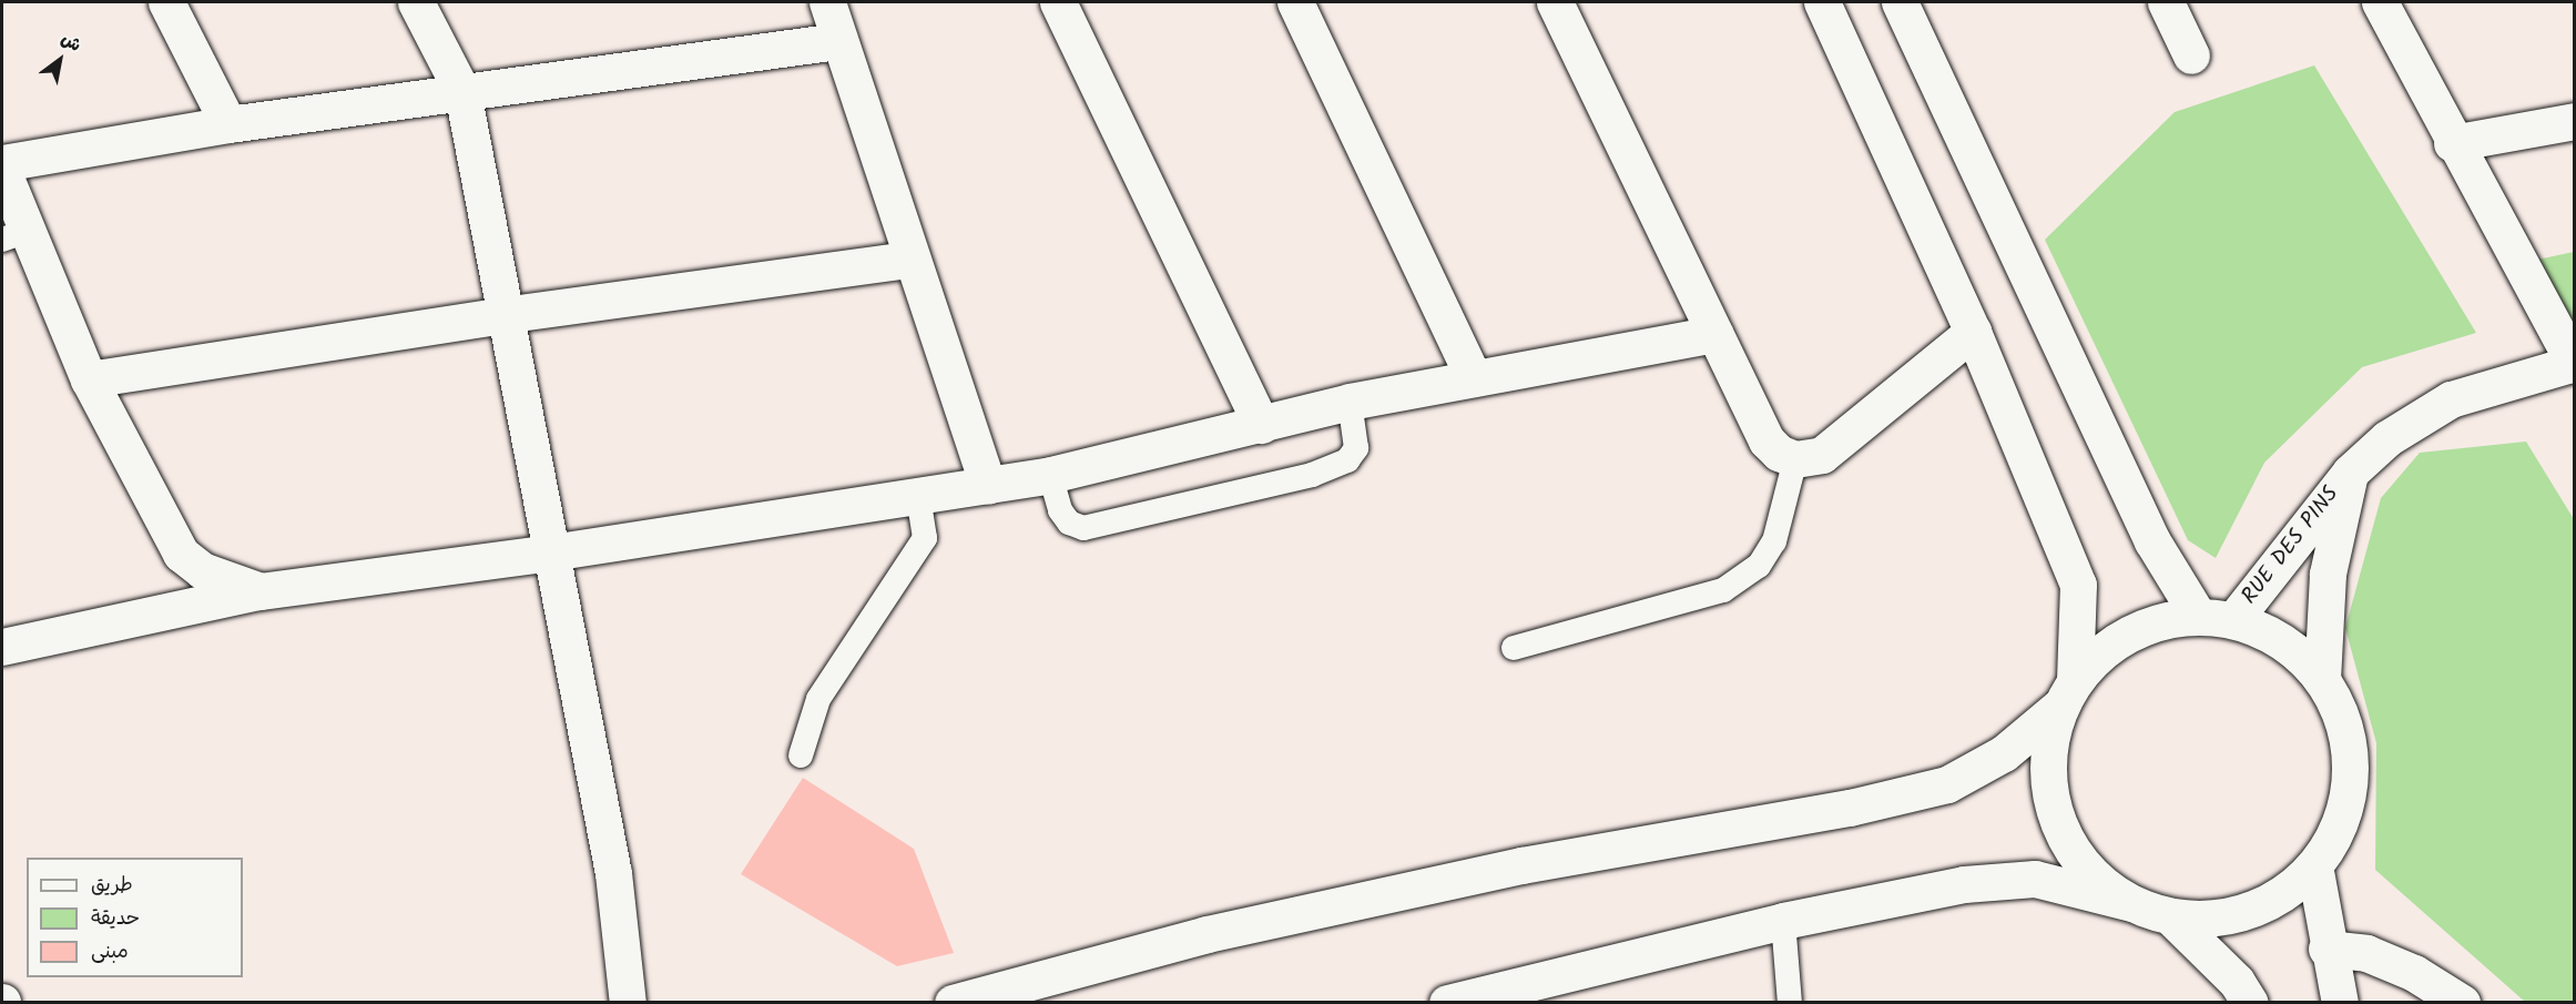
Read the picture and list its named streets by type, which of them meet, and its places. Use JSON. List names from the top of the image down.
{
  "streets": {
    "street": ["RUE DES PINS"]
  },
  "legend": ["طريق", "حديقة", "مبنى"],
  "north": "top right"
}
